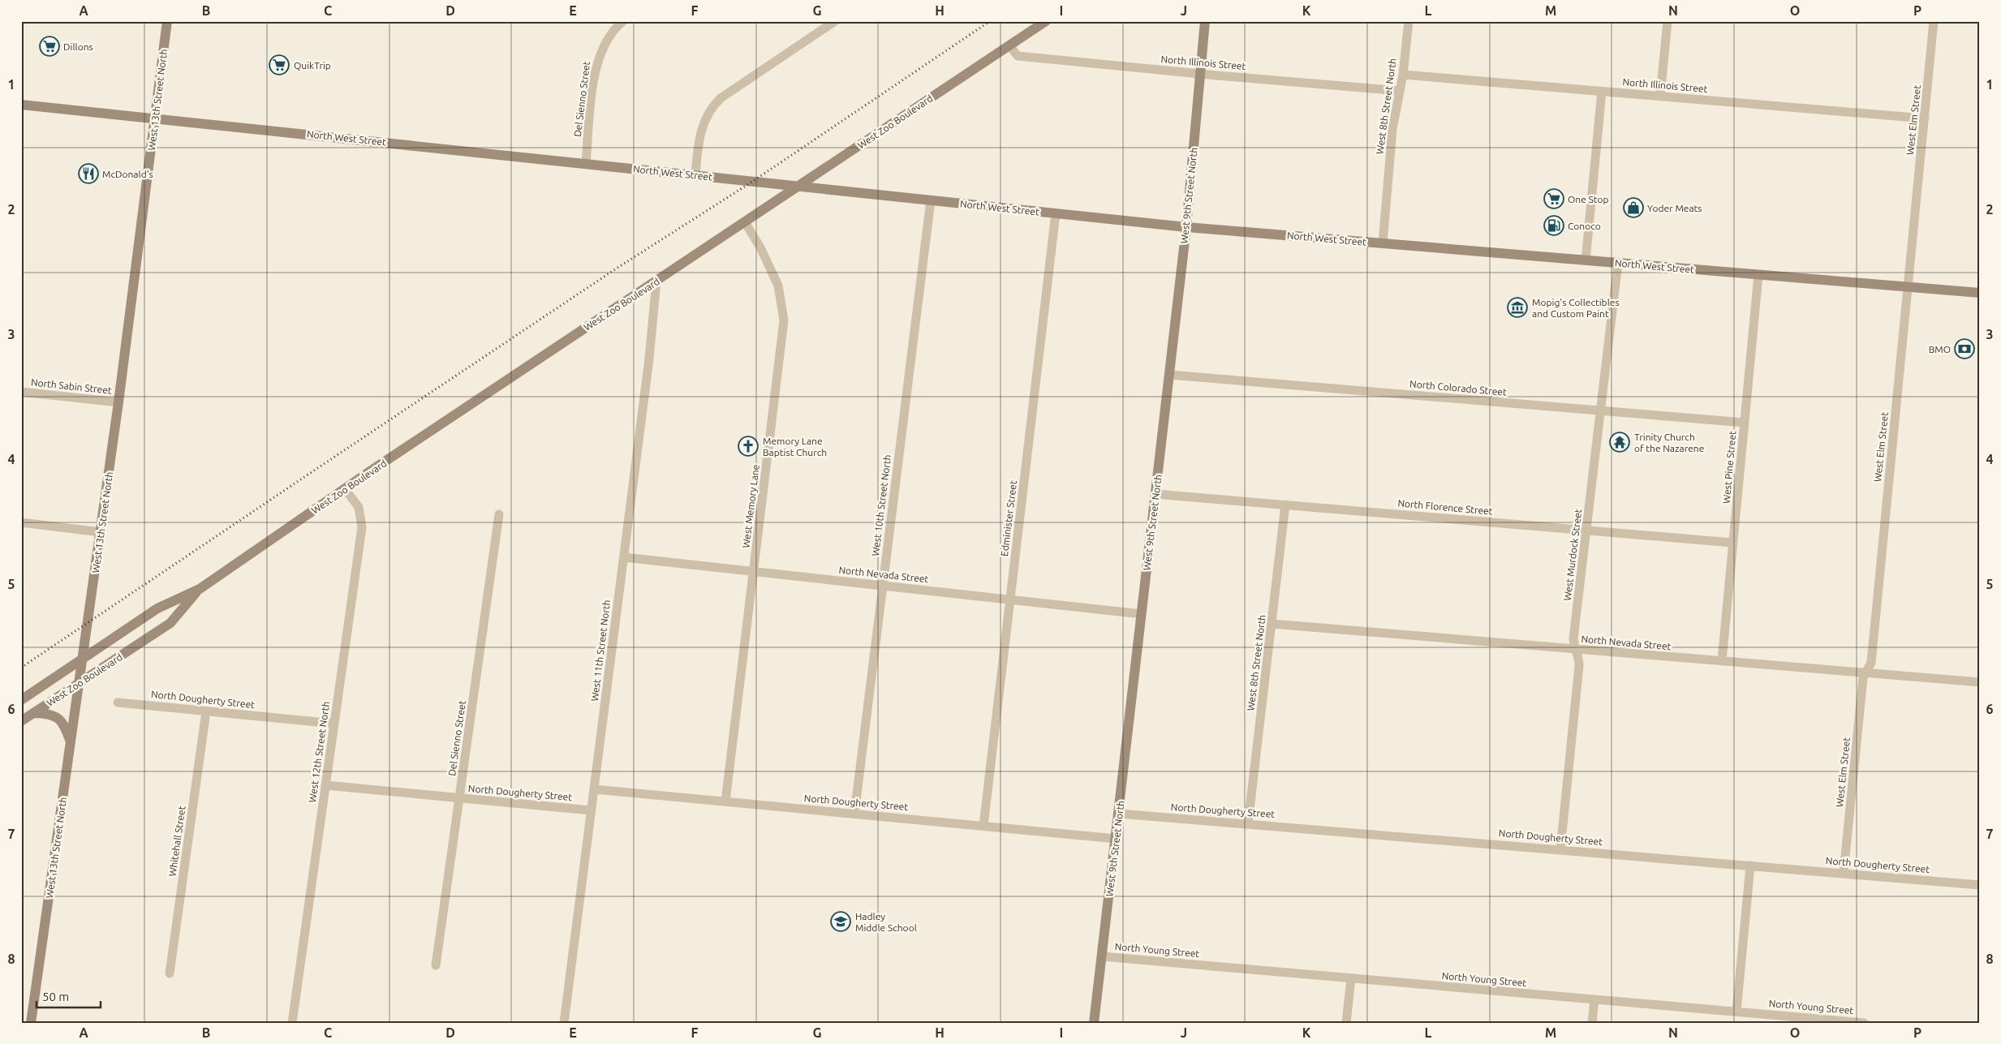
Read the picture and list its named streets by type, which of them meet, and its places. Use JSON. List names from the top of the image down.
{
  "streets": {
    "main road": [
      "West 13th Street North",
      "West Zoo Boulevard",
      "North West Street",
      "West 9th Street North"
    ],
    "street": [
      "North Illinois Street",
      "Del Sienno Street",
      "West 8th Street North",
      "West Elm Street",
      "North Sabin Street",
      "North Colorado Street",
      "West Pine Street",
      "West 10th Street North",
      "West Memory Lane",
      "North Florence Street",
      "Edminister Street",
      "West Murdock Street",
      "North Nevada Street",
      "West 11th Street North",
      "North Dougherty Street",
      "West 12th Street North",
      "Whitehall Street",
      "North Young Street"
    ]
  },
  "crossings": [
    ["North Illinois Street", "West 8th Street North"],
    ["North Illinois Street", "West Elm Street"],
    ["North Illinois Street", "West Zoo Boulevard"],
    ["North Illinois Street", "West 9th Street North"],
    ["Del Sienno Street", "North West Street"],
    ["Del Sienno Street", "North Dougherty Street"],
    ["West 13th Street North", "West Zoo Boulevard"],
    ["West 13th Street North", "North West Street"],
    ["West 13th Street North", "North Sabin Street"],
    ["West 8th Street North", "North West Street"],
    ["West 8th Street North", "North Florence Street"],
    ["West 8th Street North", "North Nevada Street"],
    ["West 8th Street North", "North Dougherty Street"],
    ["West Elm Street", "North West Street"],
    ["West Elm Street", "North Nevada Street"],
    ["West Elm Street", "North Dougherty Street"],
    ["West Zoo Boulevard", "North West Street"],
    ["West Zoo Boulevard", "West Memory Lane"],
    ["West Zoo Boulevard", "West 11th Street North"],
    ["West Zoo Boulevard", "West 12th Street North"],
    ["North West Street", "West 9th Street North"],
    ["North West Street", "West Pine Street"],
    ["North West Street", "West 10th Street North"],
    ["North West Street", "Edminister Street"],
    ["North West Street", "West Murdock Street"],
    ["West 9th Street North", "North Colorado Street"],
    ["West 9th Street North", "North Florence Street"],
    ["West 9th Street North", "North Nevada Street"],
    ["West 9th Street North", "North Dougherty Street"],
    ["West 9th Street North", "North Young Street"],
    ["North Colorado Street", "West Pine Street"],
    ["North Colorado Street", "West Murdock Street"],
    ["West Pine Street", "North Florence Street"],
    ["West Pine Street", "North Nevada Street"],
    ["West 10th Street North", "North Nevada Street"],
    ["West 10th Street North", "North Dougherty Street"],
    ["West Memory Lane", "North Nevada Street"],
    ["West Memory Lane", "North Dougherty Street"],
    ["North Florence Street", "West Murdock Street"],
    ["Edminister Street", "North Nevada Street"],
    ["Edminister Street", "North Dougherty Street"],
    ["West Murdock Street", "North Nevada Street"],
    ["West Murdock Street", "North Dougherty Street"],
    ["North Nevada Street", "West 11th Street North"],
    ["West 11th Street North", "North Dougherty Street"],
    ["North Dougherty Street", "West 12th Street North"],
    ["North Dougherty Street", "Whitehall Street"]
  ],
  "places": {
    "supermarket": ["Dillons", "QuikTrip", "One Stop"],
    "restaurant": ["McDonald's"],
    "shop": ["Yoder Meats"],
    "fuel station": ["Conoco"],
    "museum": ["Mopig's Collectibles and Custom Paint"],
    "bank": ["BMO"],
    "temple": ["Trinity Church of the Nazarene"],
    "church": ["Memory Lane Baptist Church"],
    "school or university": ["Hadley Middle School"]
  },
  "scale_bar": "50 m",
  "grid": {
    "columns": [
      "A",
      "B",
      "C",
      "D",
      "E",
      "F",
      "G",
      "H",
      "I",
      "J",
      "K",
      "L",
      "M",
      "N",
      "O",
      "P"
    ],
    "rows": [
      "1",
      "2",
      "3",
      "4",
      "5",
      "6",
      "7",
      "8"
    ]
  }
}
